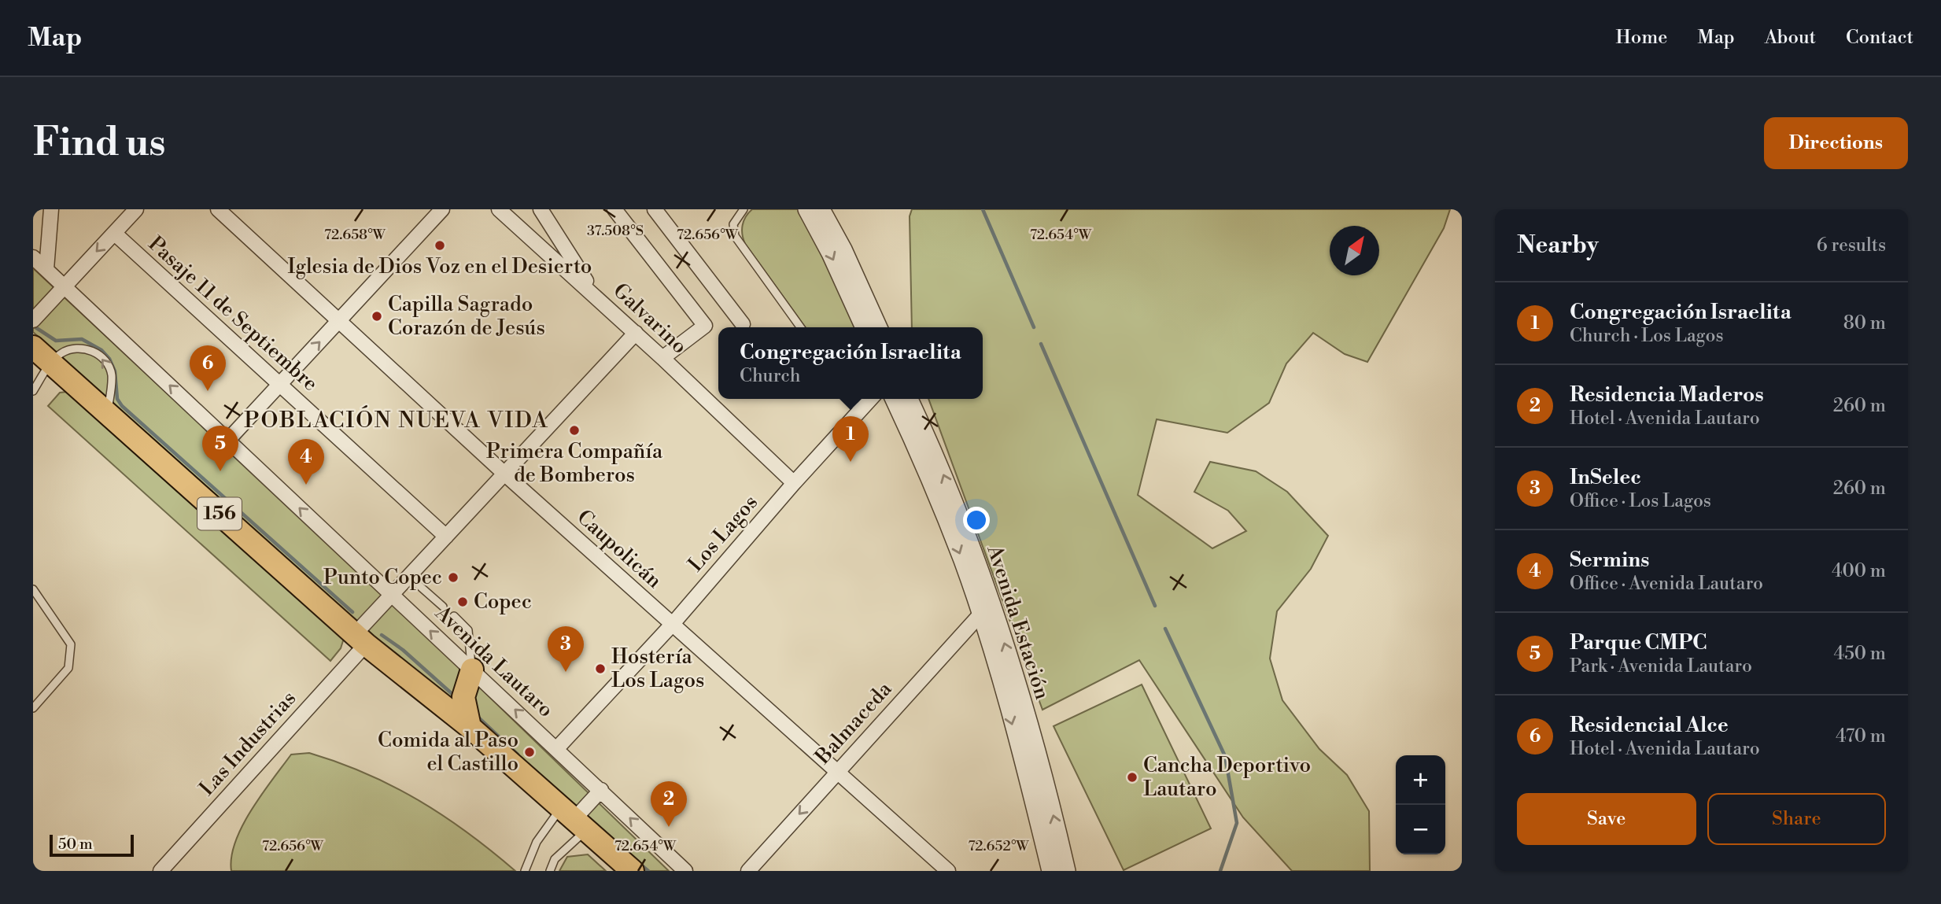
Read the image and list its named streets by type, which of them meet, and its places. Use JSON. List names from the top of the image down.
{
  "streets": {
    "highway": ["156"],
    "street": [
      "Pasaje 11 de Septiembre",
      "Galvarino",
      "Los Lagos",
      "Caupolicán",
      "Avenida Estación",
      "Avenida Lautaro",
      "Balmaceda",
      "Las Industrias"
    ]
  },
  "crossings": [
    ["Pasaje 11 de Septiembre", "Las Industrias"],
    ["Galvarino", "Los Lagos"],
    ["Galvarino", "Las Industrias"],
    ["156", "Las Industrias"],
    ["Los Lagos", "Caupolicán"],
    ["Los Lagos", "Avenida Lautaro"],
    ["Caupolicán", "Balmaceda"],
    ["Caupolicán", "Las Industrias"],
    ["Avenida Estación", "Balmaceda"],
    ["Avenida Lautaro", "Las Industrias"]
  ],
  "one_way": ["Avenida Lautaro", "Balmaceda"],
  "districts": ["POBLACIÓN NUEVA VIDA"],
  "places": [
    "Iglesia de Dios Voz en el Desierto",
    "Capilla Sagrado Corazón de Jesús",
    "Primera Compañía de Bomberos",
    "Punto Copec",
    "Copec",
    "Hostería Los Lagos",
    "Comida al Paso el Castillo",
    "Cancha Deportivo Lautaro"
  ],
  "scale_bar": "50 m",
  "north": "top right",
  "page": {
    "header": "Map",
    "nav": [
      "Home",
      "Map",
      "About",
      "Contact"
    ],
    "buttons": [
      "Directions",
      ["Save", "Share"]
    ],
    "title": "Find us",
    "heading": ["Nearby", "6 results"],
    "list": [
      {
        "mark": "1",
        "name": "Congregación Israelita",
        "note": "Church · Los Lagos",
        "value": "80 m"
      },
      {
        "mark": "2",
        "name": "Residencia Maderos",
        "note": "Hotel · Avenida Lautaro",
        "value": "260 m"
      },
      {
        "mark": "3",
        "name": "InSelec",
        "note": "Office · Los Lagos",
        "value": "260 m"
      },
      {
        "mark": "4",
        "name": "Sermins",
        "note": "Office · Avenida Lautaro",
        "value": "400 m"
      },
      {
        "mark": "5",
        "name": "Parque CMPC",
        "note": "Park · Avenida Lautaro",
        "value": "450 m"
      },
      {
        "mark": "6",
        "name": "Residencial Alce",
        "note": "Hotel · Avenida Lautaro",
        "value": "470 m"
      }
    ],
    "popup": ["Congregación Israelita", "Church"],
    "pins": [
      "6",
      "1",
      "5",
      "4",
      "3",
      "2"
    ],
    "map_buttons": ["+", "−"],
    "scale": "50 m"
  },
  "coordinates": [
    "37.508°S",
    "72.658°W",
    "72.656°W",
    "72.654°W",
    "72.652°W"
  ]
}
